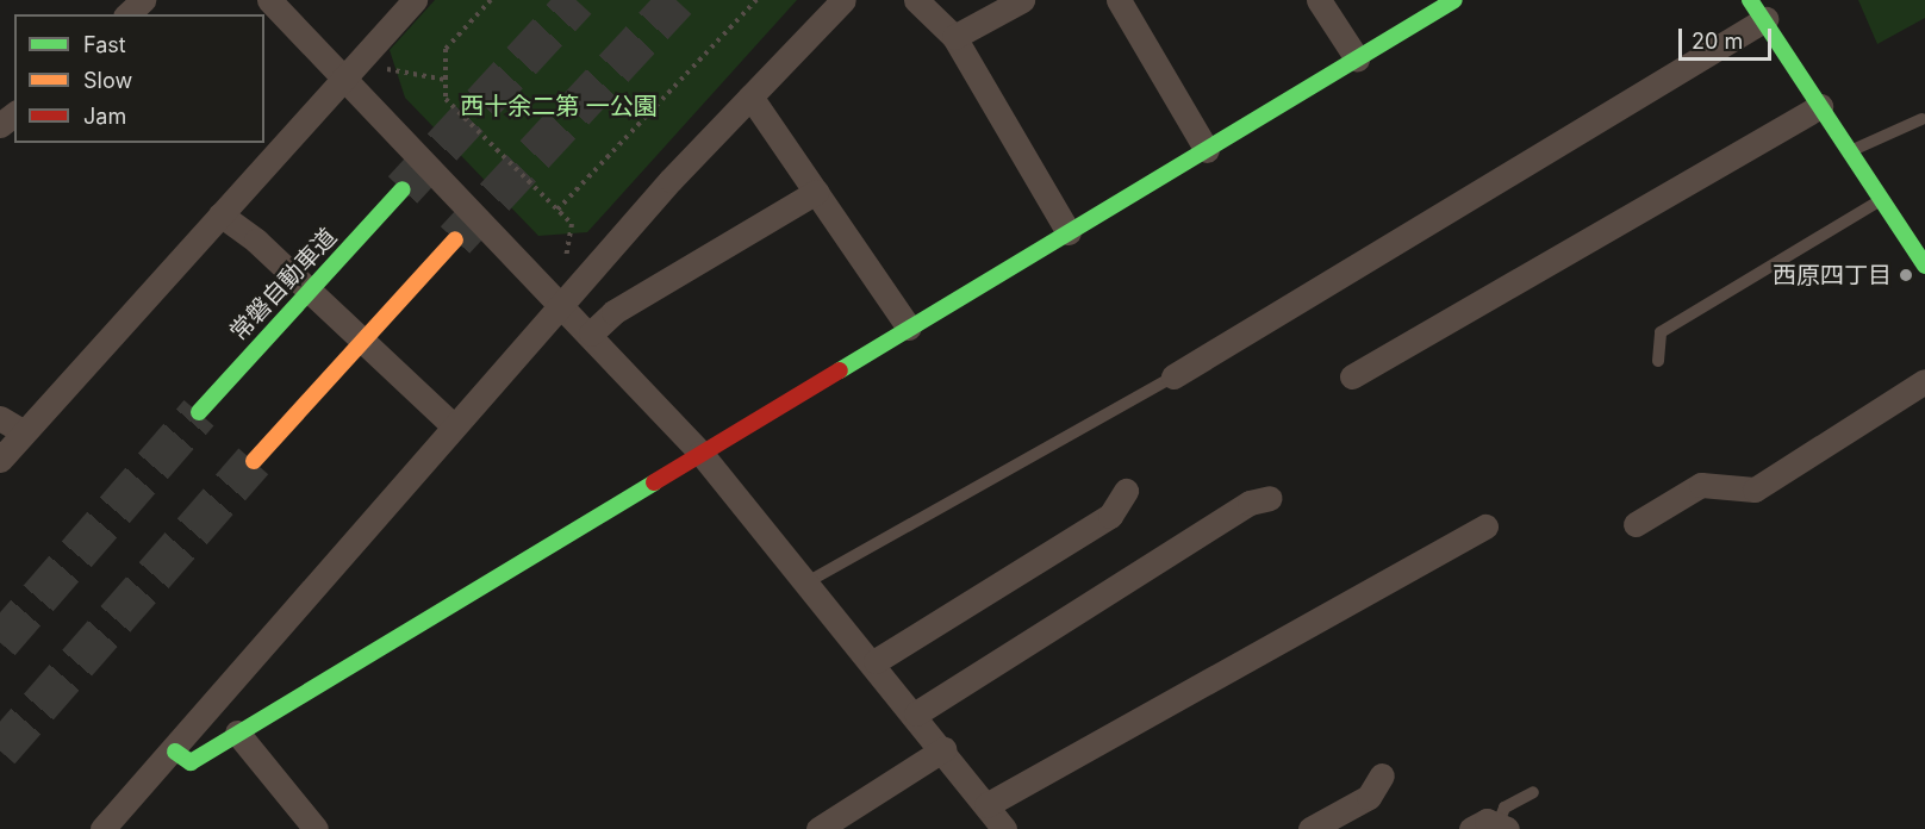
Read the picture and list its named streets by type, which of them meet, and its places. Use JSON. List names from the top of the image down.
{
  "streets": {
    "main road": ["常磐自動車道"]
  },
  "parks": ["西十余二第 一公園"],
  "places": ["西原四丁目"],
  "legend": ["Fast", "Slow", "Jam"],
  "scale_bar": "20 m"
}
